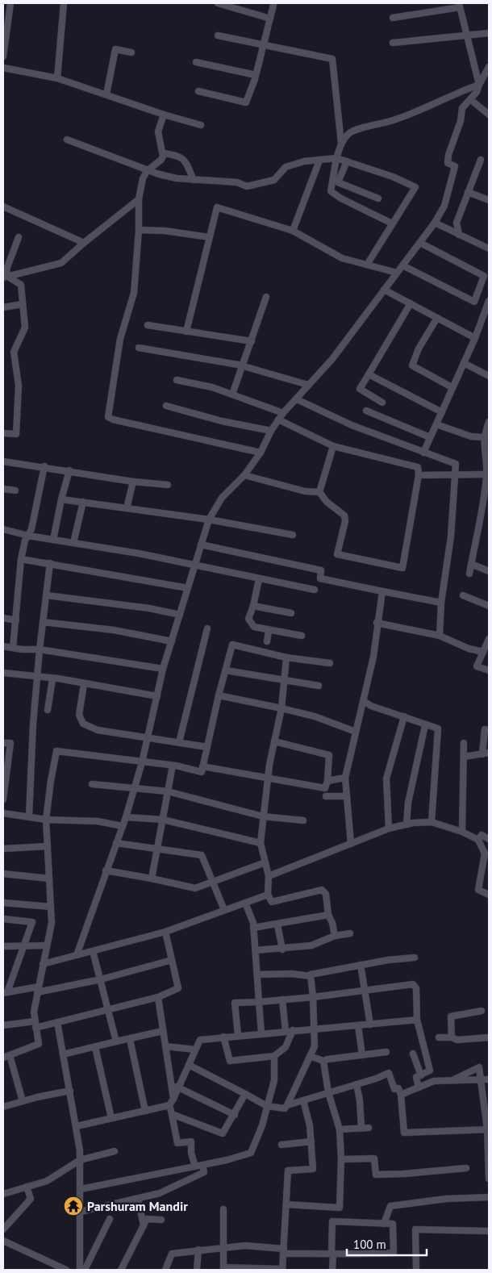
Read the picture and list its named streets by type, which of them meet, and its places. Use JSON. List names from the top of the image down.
{
  "places": {
    "temple": ["Parshuram Mandir"]
  },
  "scale_bar": "100 m"
}
